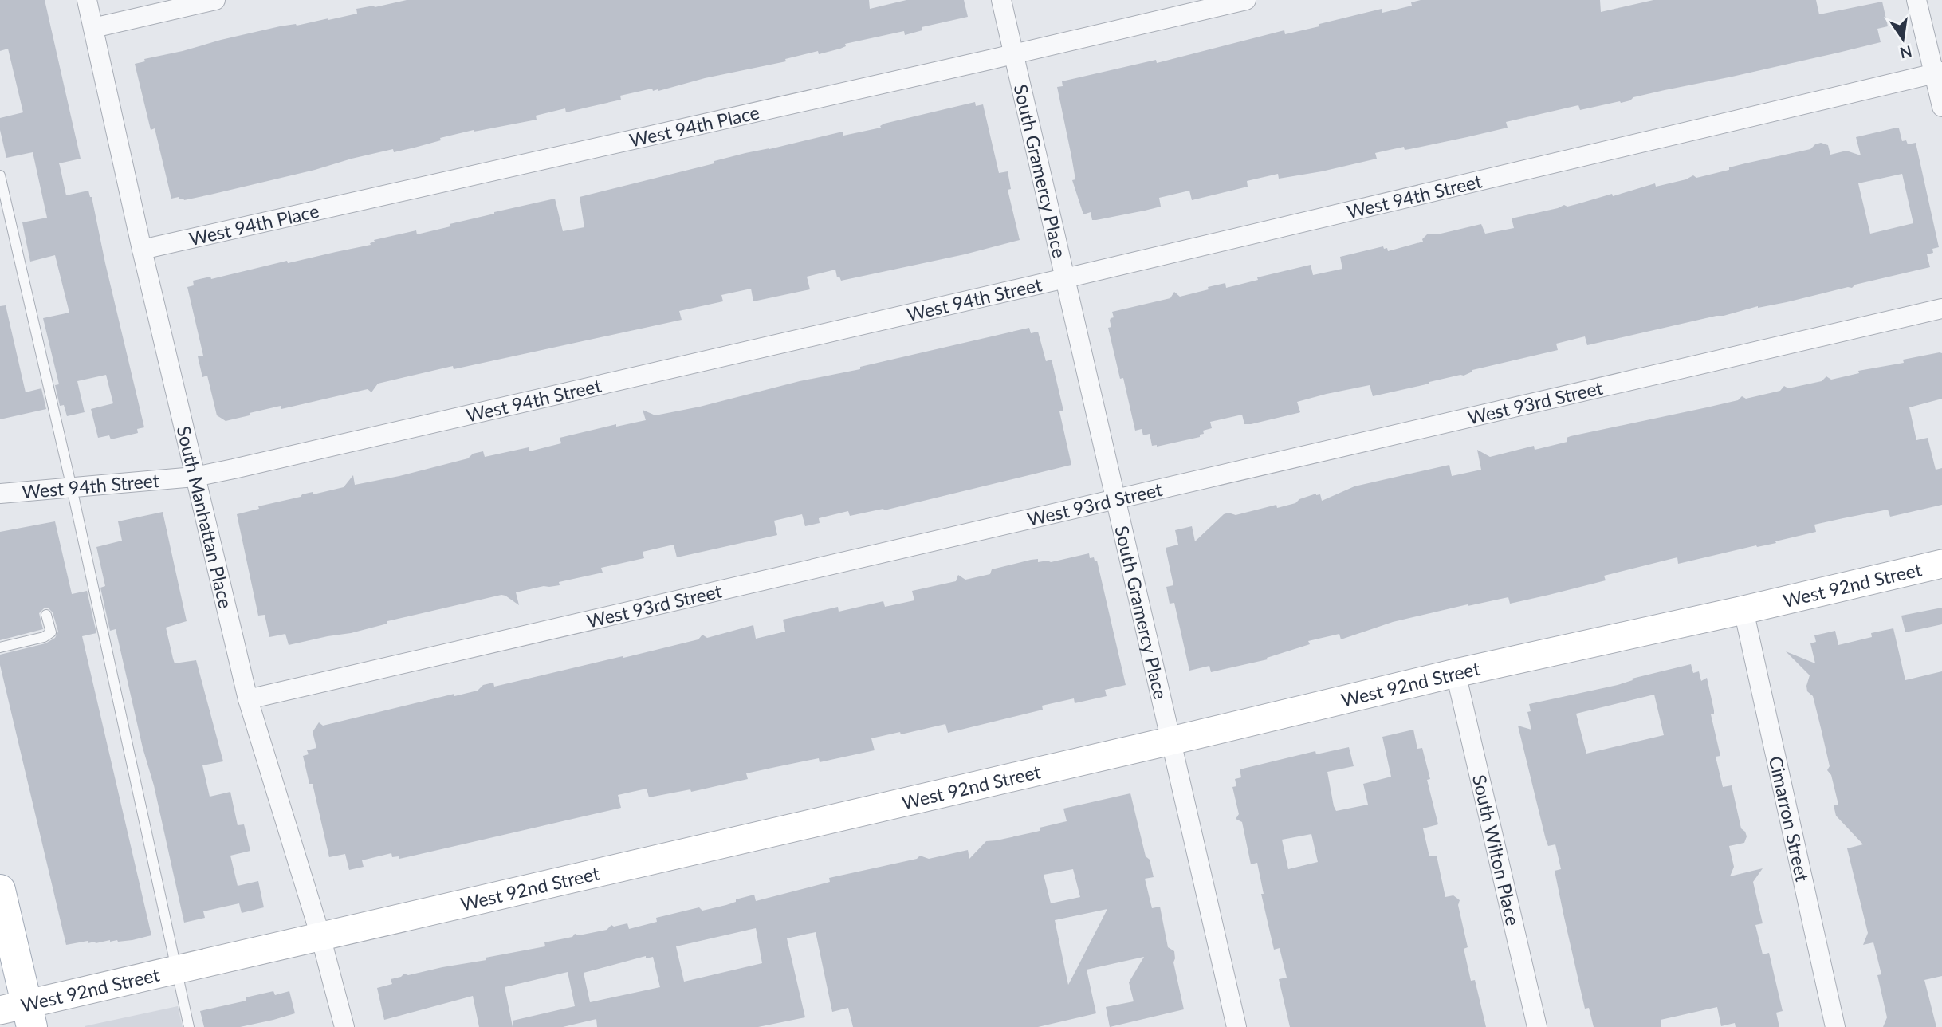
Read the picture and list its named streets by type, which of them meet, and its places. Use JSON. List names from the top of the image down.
{
  "streets": {
    "street": [
      "West 94th Place",
      "South Gramercy Place",
      "West 94th Street",
      "West 93rd Street",
      "South Manhattan Place",
      "West 92nd Street",
      "Cimarron Street",
      "South Wilton Place"
    ]
  },
  "crossings": [
    ["West 94th Place", "South Gramercy Place"],
    ["West 94th Place", "South Manhattan Place"],
    ["South Gramercy Place", "West 94th Street"],
    ["South Gramercy Place", "West 93rd Street"],
    ["South Gramercy Place", "West 92nd Street"],
    ["West 94th Street", "South Manhattan Place"],
    ["West 93rd Street", "South Manhattan Place"],
    ["South Manhattan Place", "West 92nd Street"],
    ["West 92nd Street", "Cimarron Street"],
    ["West 92nd Street", "South Wilton Place"]
  ],
  "north": "bottom"
}
